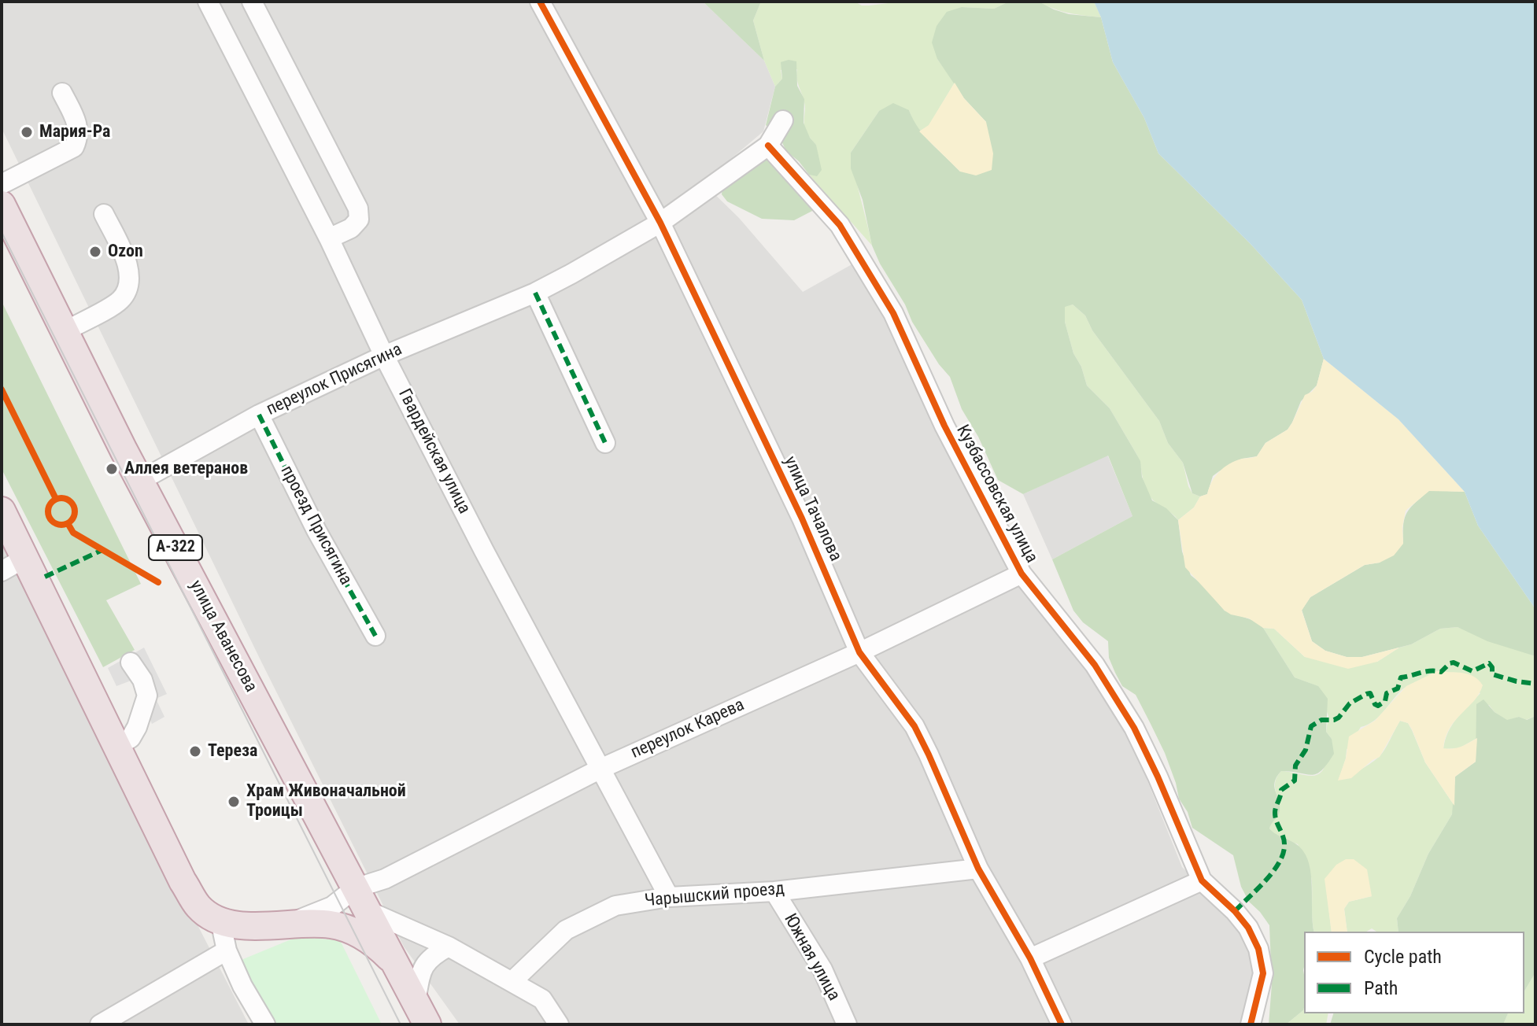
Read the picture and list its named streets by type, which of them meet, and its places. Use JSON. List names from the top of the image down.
{
  "streets": {
    "highway": ["А-322", "улица Аванесова"],
    "street": [
      "переулок Присягина",
      "Гвардейская улица",
      "Кузбассовская улица",
      "улица Тачалова",
      "проезд Присягина",
      "переулок Карева",
      "Чарышский проезд",
      "Южная улица"
    ]
  },
  "crossings": [
    ["переулок Присягина", "Гвардейская улица"],
    ["переулок Присягина", "Кузбассовская улица"],
    ["переулок Присягина", "улица Тачалова"],
    ["переулок Присягина", "проезд Присягина"],
    ["переулок Присягина", "улица Аванесова"],
    ["Гвардейская улица", "переулок Карева"],
    ["Гвардейская улица", "Чарышский проезд"],
    ["Кузбассовская улица", "переулок Карева"],
    ["улица Тачалова", "переулок Карева"],
    ["улица Тачалова", "Чарышский проезд"],
    ["улица Аванесова", "переулок Карева"],
    ["Чарышский проезд", "Южная улица"]
  ],
  "places": [
    "Мария-Ра",
    "Ozon",
    "Аллея ветеранов",
    "Тереза",
    "Храм Живоначальной Троицы"
  ],
  "legend": ["Cycle path", "Path"]
}
